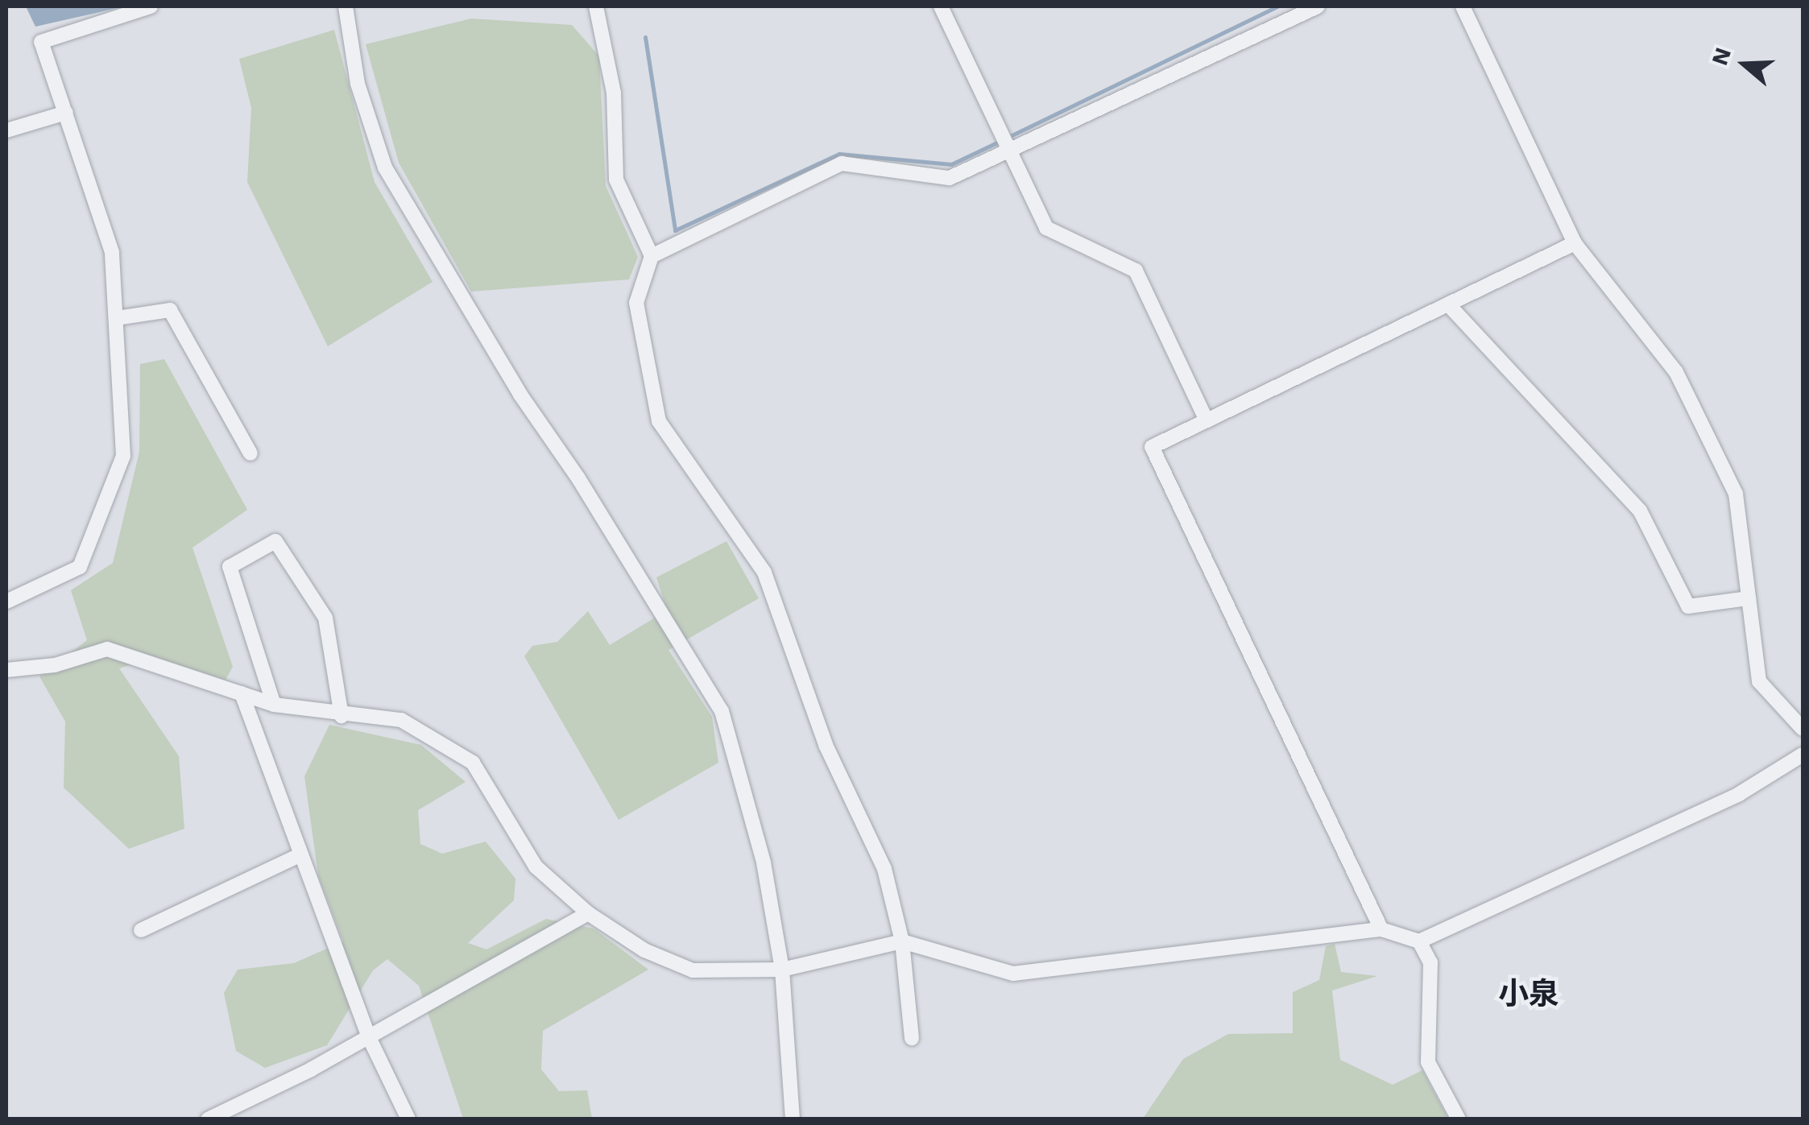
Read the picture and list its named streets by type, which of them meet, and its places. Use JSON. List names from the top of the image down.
{
  "districts": ["小泉"],
  "north": "left"
}
